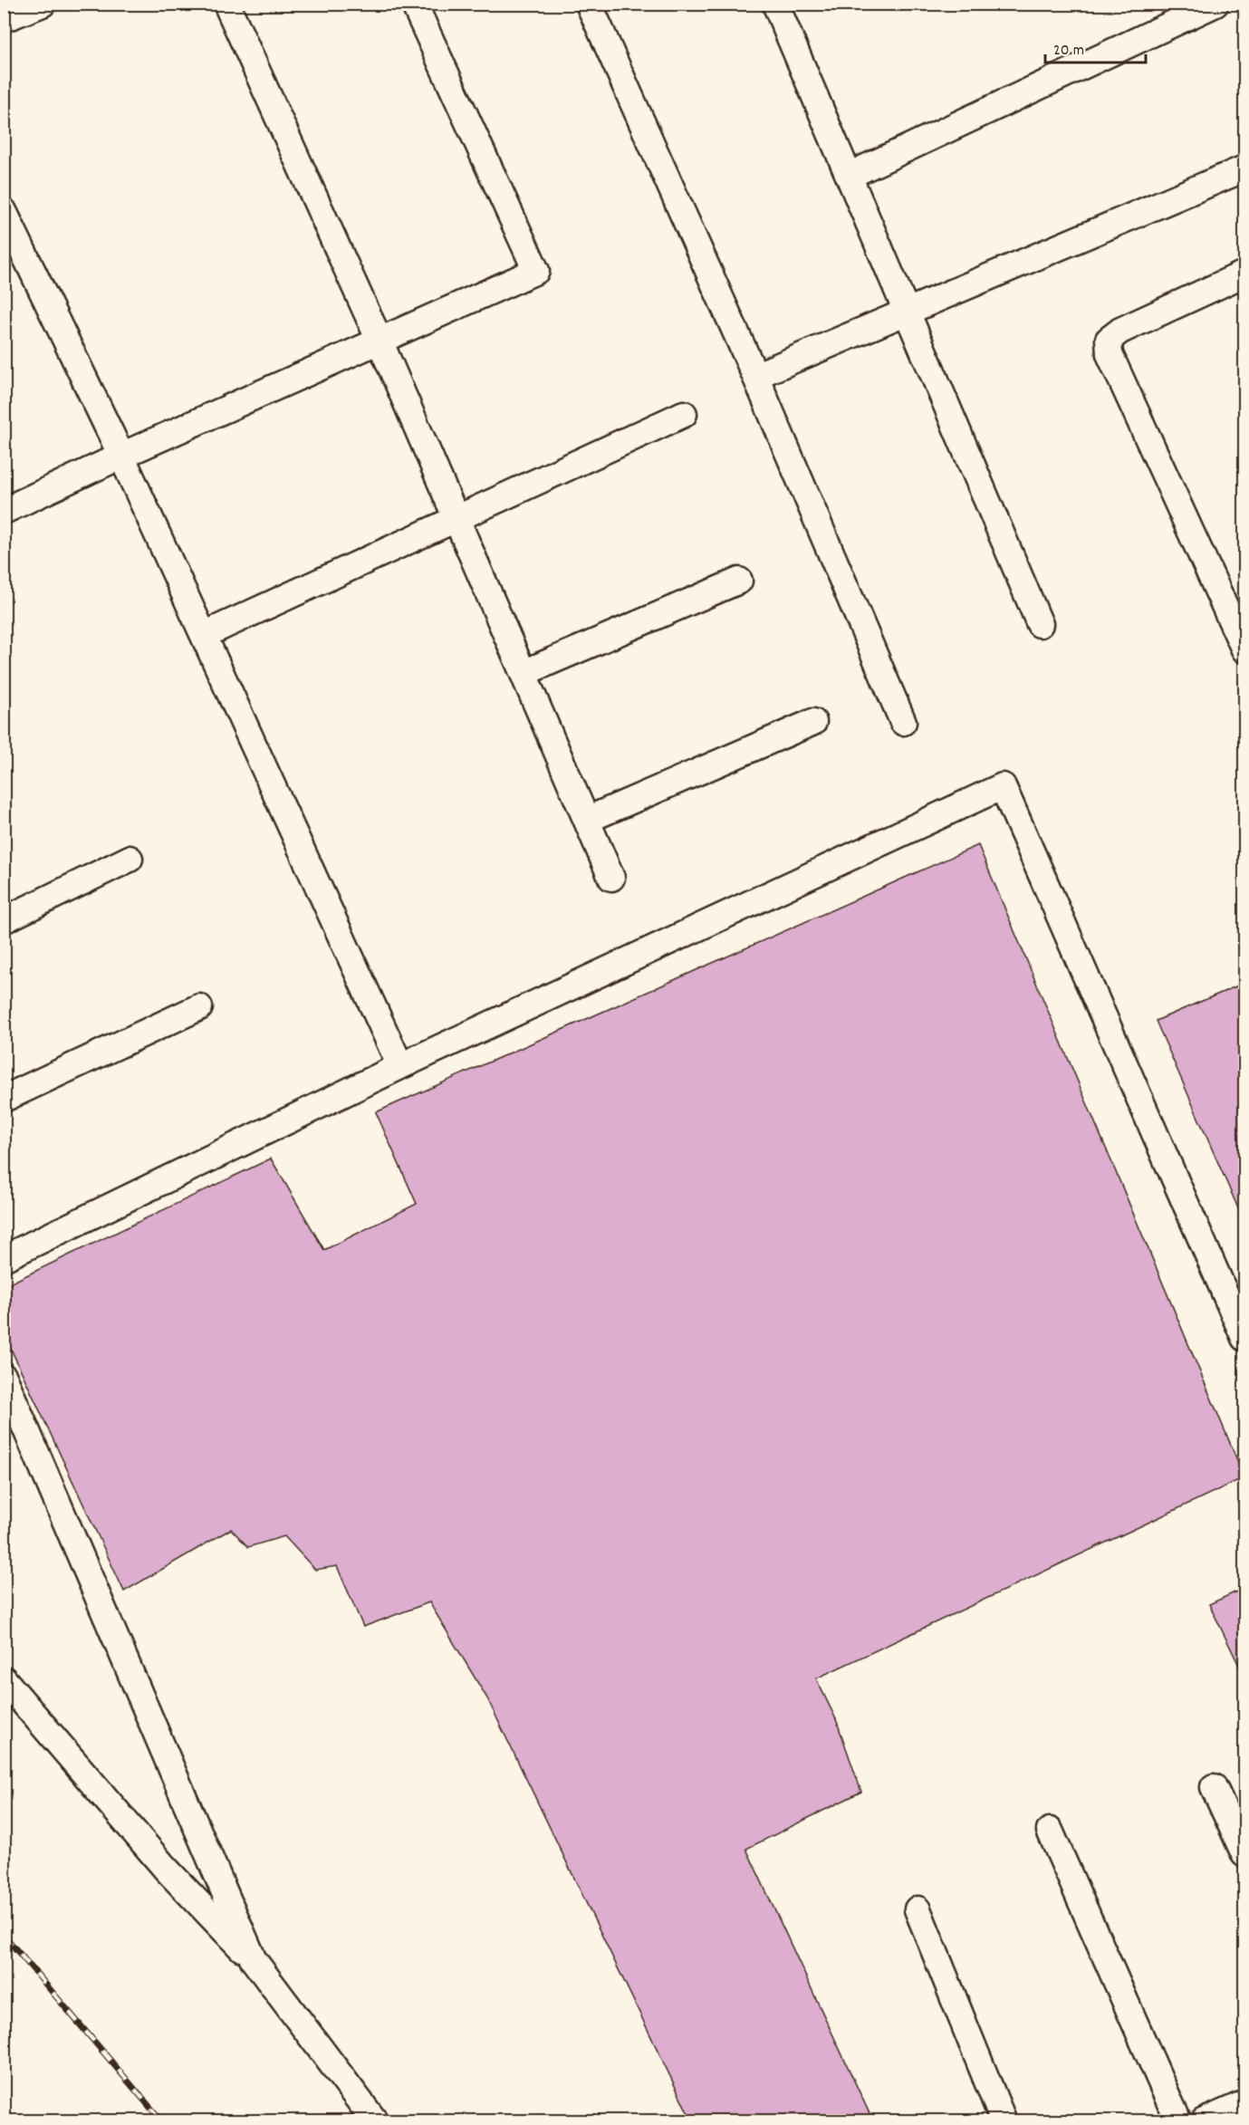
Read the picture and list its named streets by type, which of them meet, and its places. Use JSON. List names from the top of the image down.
{
  "scale_bar": "20 m"
}
